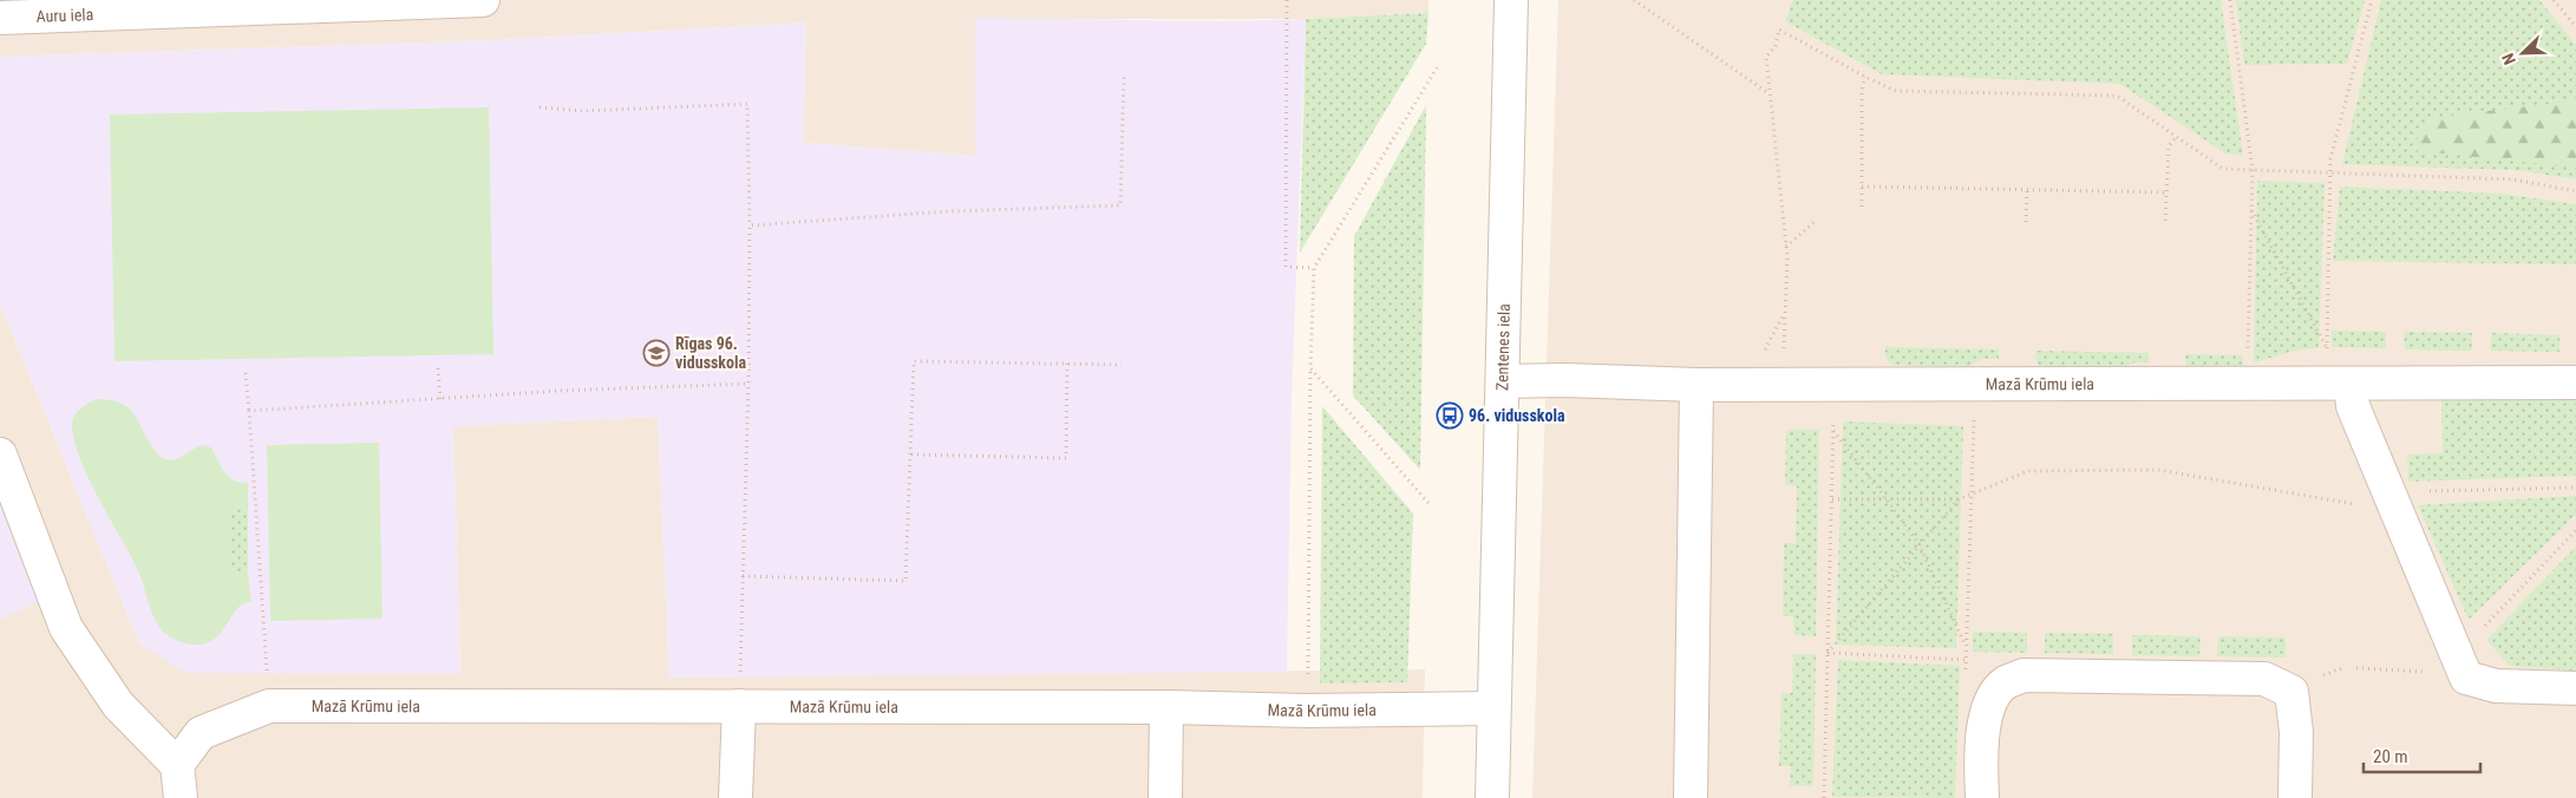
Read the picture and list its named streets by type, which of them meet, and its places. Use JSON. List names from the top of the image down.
{
  "streets": {
    "street": ["Auru iela", "Zentenes iela", "Mazā Krūmu iela"]
  },
  "crossings": [
    ["Zentenes iela", "Mazā Krūmu iela"]
  ],
  "places": {
    "school or university": ["Rīgas 96. vidusskola"],
    "bus stop": ["96. vidusskola"]
  },
  "scale_bar": "20 m",
  "north": "bottom left"
}
